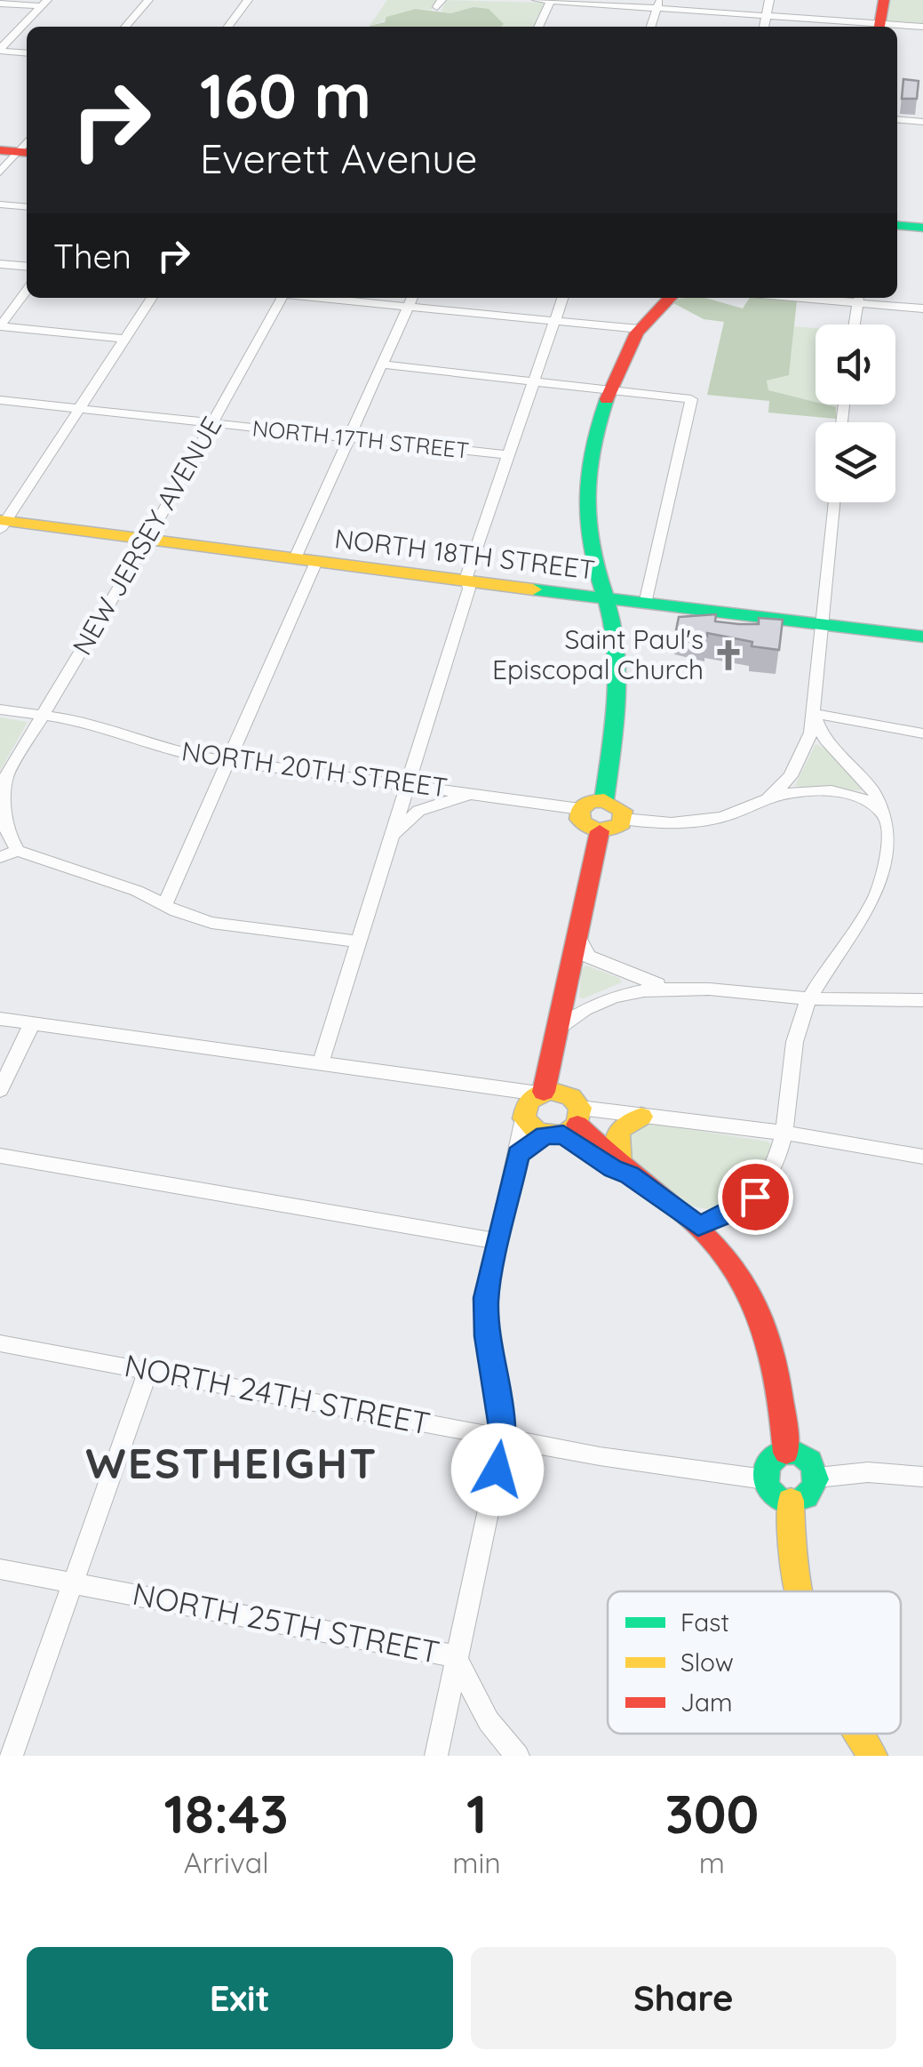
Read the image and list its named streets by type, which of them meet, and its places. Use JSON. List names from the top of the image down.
{
  "streets": {
    "street": [
      "NORTH 17TH STREET",
      "NEW JERSEY AVENUE",
      "NORTH 18TH STREET",
      "NORTH 20TH STREET",
      "NORTH 24TH STREET",
      "NORTH 25TH STREET"
    ]
  },
  "crossings": [
    ["NORTH 17TH STREET", "NEW JERSEY AVENUE"],
    ["NEW JERSEY AVENUE", "NORTH 18TH STREET"],
    ["NEW JERSEY AVENUE", "NORTH 20TH STREET"]
  ],
  "districts": ["WESTHEIGHT"],
  "places": {
    "church": ["Saint Paul's Episcopal Church"]
  },
  "legend": ["Fast", "Slow", "Jam"],
  "page": {
    "turn": ["160 m", "Everett Avenue"],
    "then": "Then",
    "eta": [
      "18:43",
      "Arrival",
      "1",
      "min",
      "300",
      "m"
    ],
    "buttons": ["Exit", "Share"]
  }
}
